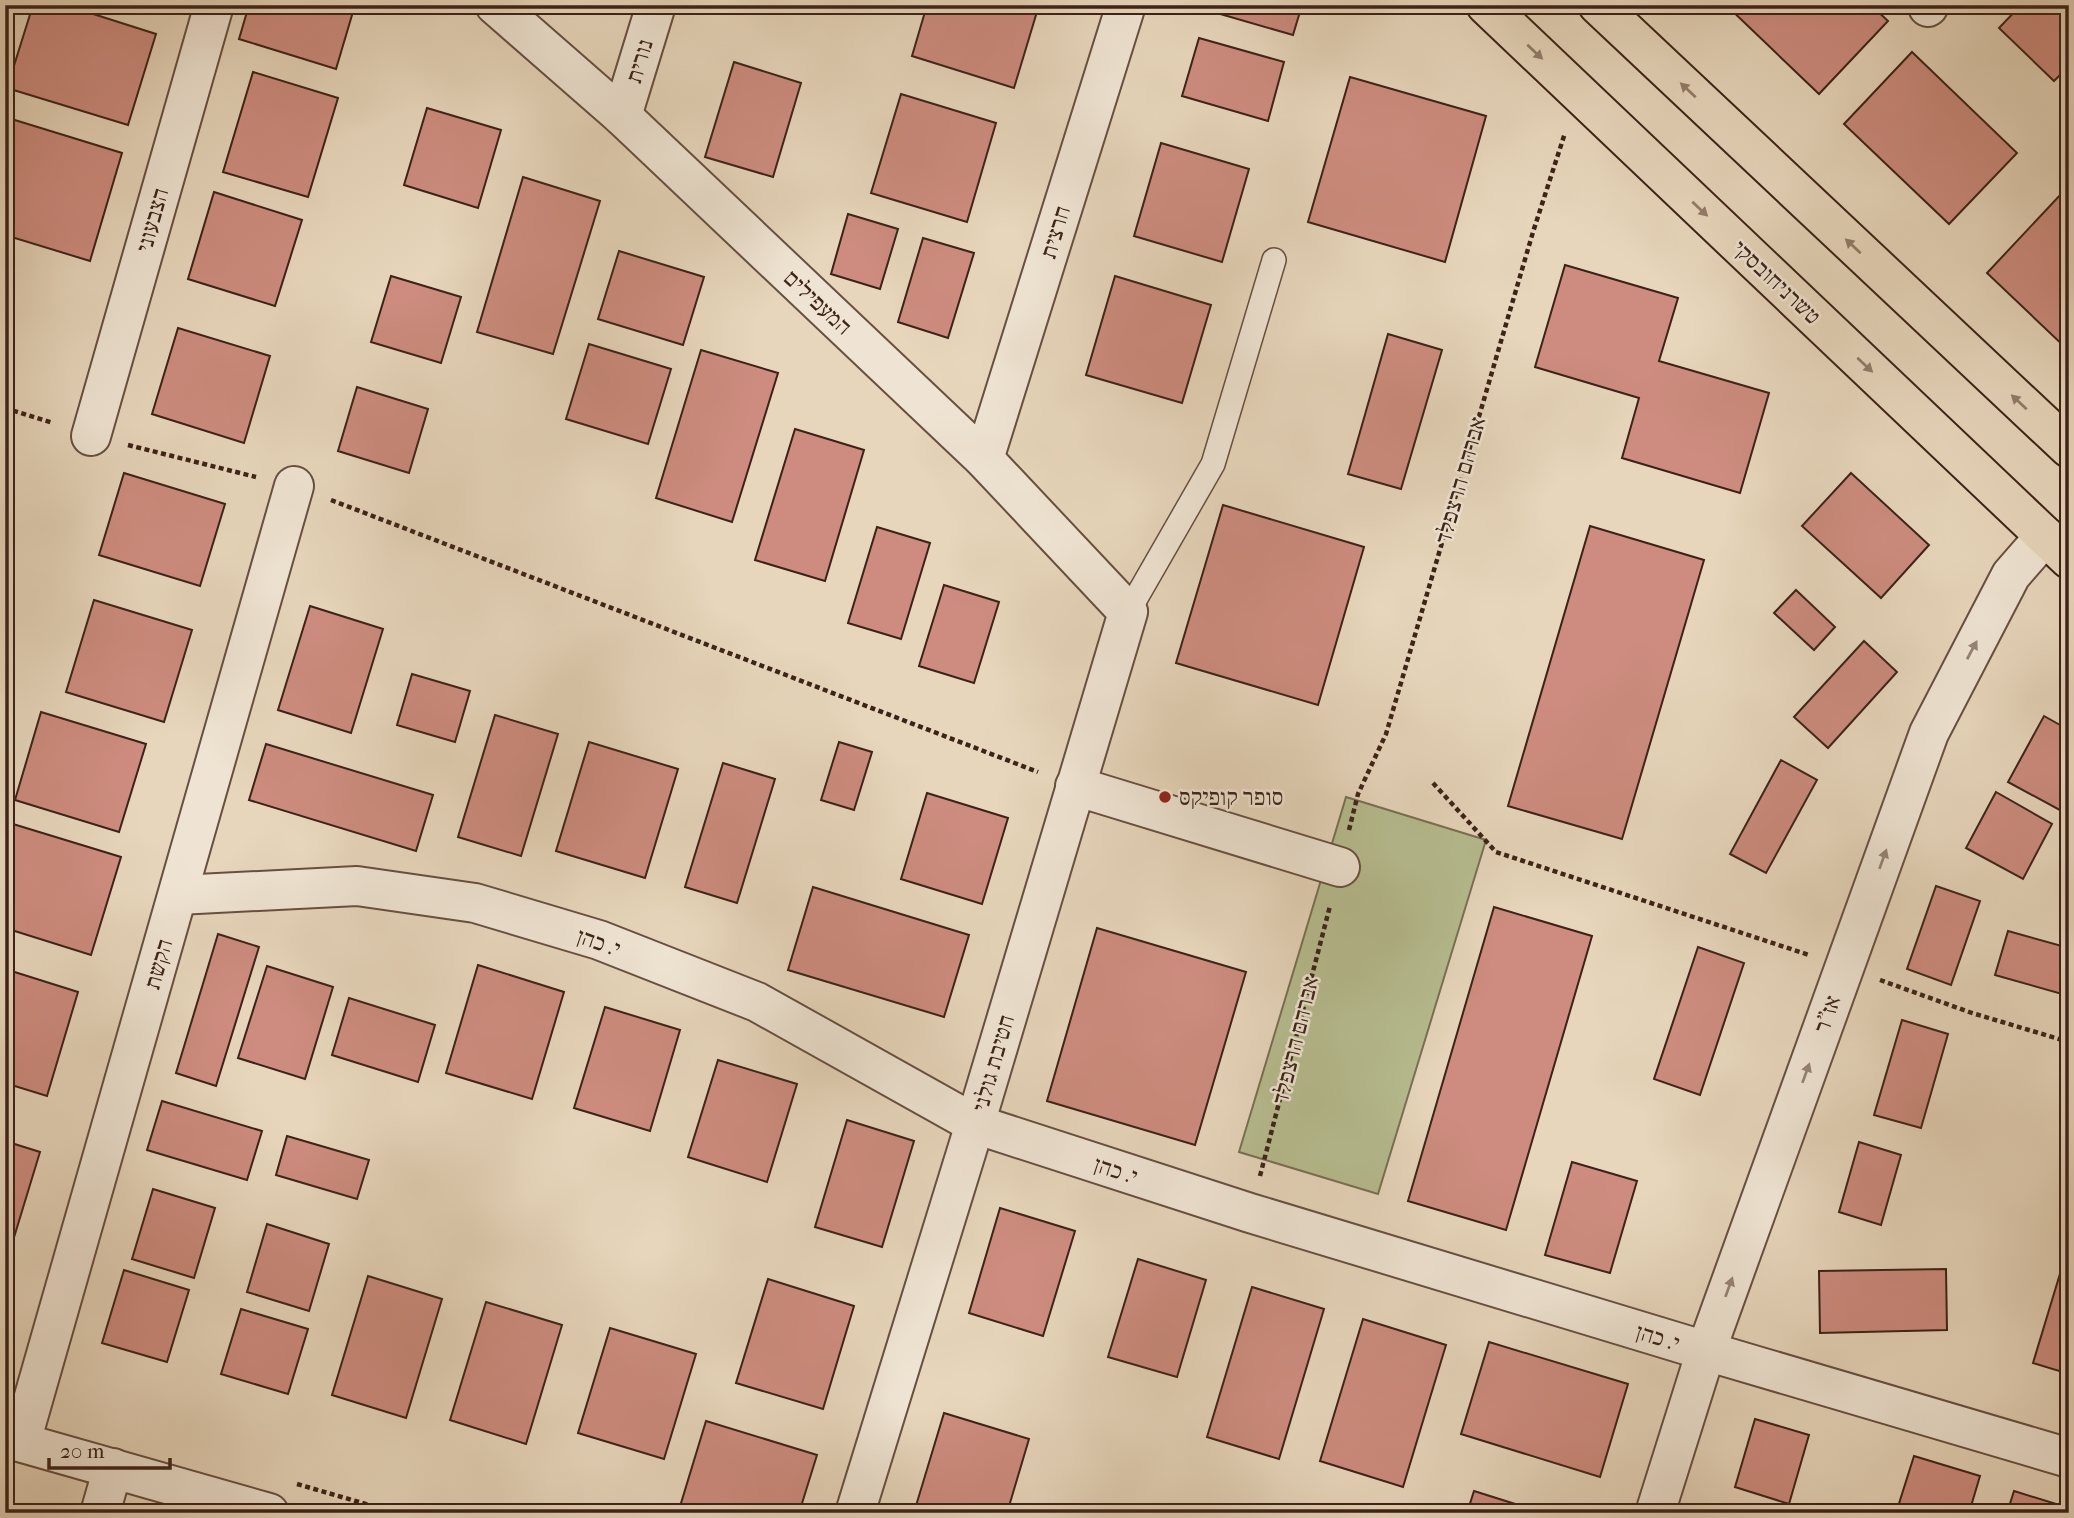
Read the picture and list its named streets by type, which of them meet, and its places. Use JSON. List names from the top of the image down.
{
  "streets": {
    "main road": ["טשרניחובסקי"],
    "street": [
      "נורית",
      "הצבעוני",
      "חרצית",
      "המעפילים",
      "י. כהן",
      "הקשת",
      "אז\"ר",
      "חטיבת גולני"
    ],
    "path": ["אברהם הרצפלד"]
  },
  "crossings": [
    ["נורית", "המעפילים"],
    ["חרצית", "המעפילים"],
    ["טשרניחובסקי", "אברהם הרצפלד"],
    ["טשרניחובסקי", "אז\"ר"],
    ["המעפילים", "חטיבת גולני"],
    ["אברהם הרצפלד", "י. כהן"],
    ["י. כהן", "הקשת"],
    ["י. כהן", "אז\"ר"],
    ["י. כהן", "חטיבת גולני"]
  ],
  "one_way": ["אז\"ר"],
  "places": ["סופר קופיקס"],
  "scale_bar": "20 m"
}
